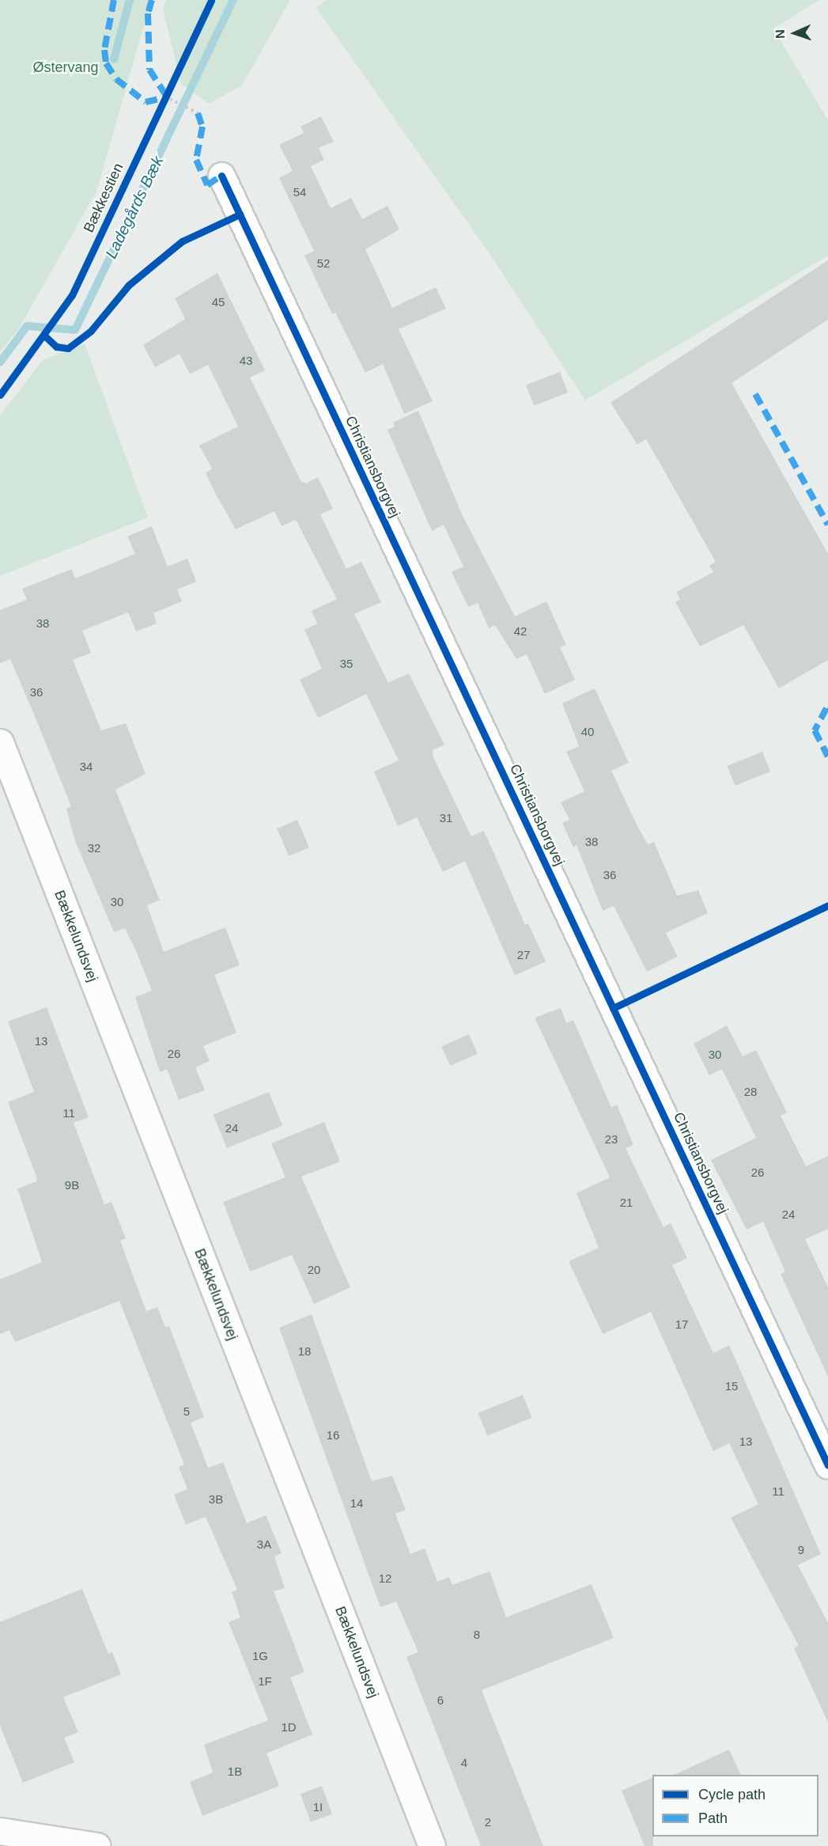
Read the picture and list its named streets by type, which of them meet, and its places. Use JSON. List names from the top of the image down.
{
  "streets": {
    "street": ["Christiansborgvej", "Bækkelundsvej"],
    "cycle path": ["Bækkestien"]
  },
  "water": ["Ladegårds Bæk"],
  "parks": ["Østervang"],
  "house_numbers": [
    "54",
    "52",
    "45",
    "43",
    "38",
    "42",
    "35",
    "36",
    "40",
    "34",
    "31",
    "38",
    "32",
    "36",
    "30",
    "27",
    "13",
    "26",
    "30",
    "28",
    "11",
    "24",
    "23",
    "26",
    "9B",
    "21",
    "24",
    "20",
    "17",
    "18",
    "15",
    "5",
    "16",
    "13",
    "11",
    "3B",
    "14",
    "3A",
    "9",
    "12",
    "8",
    "1G",
    "1F",
    "6",
    "1D",
    "4",
    "1B",
    "1I",
    "2"
  ],
  "legend": ["Cycle path", "Path"],
  "north": "left"
}
